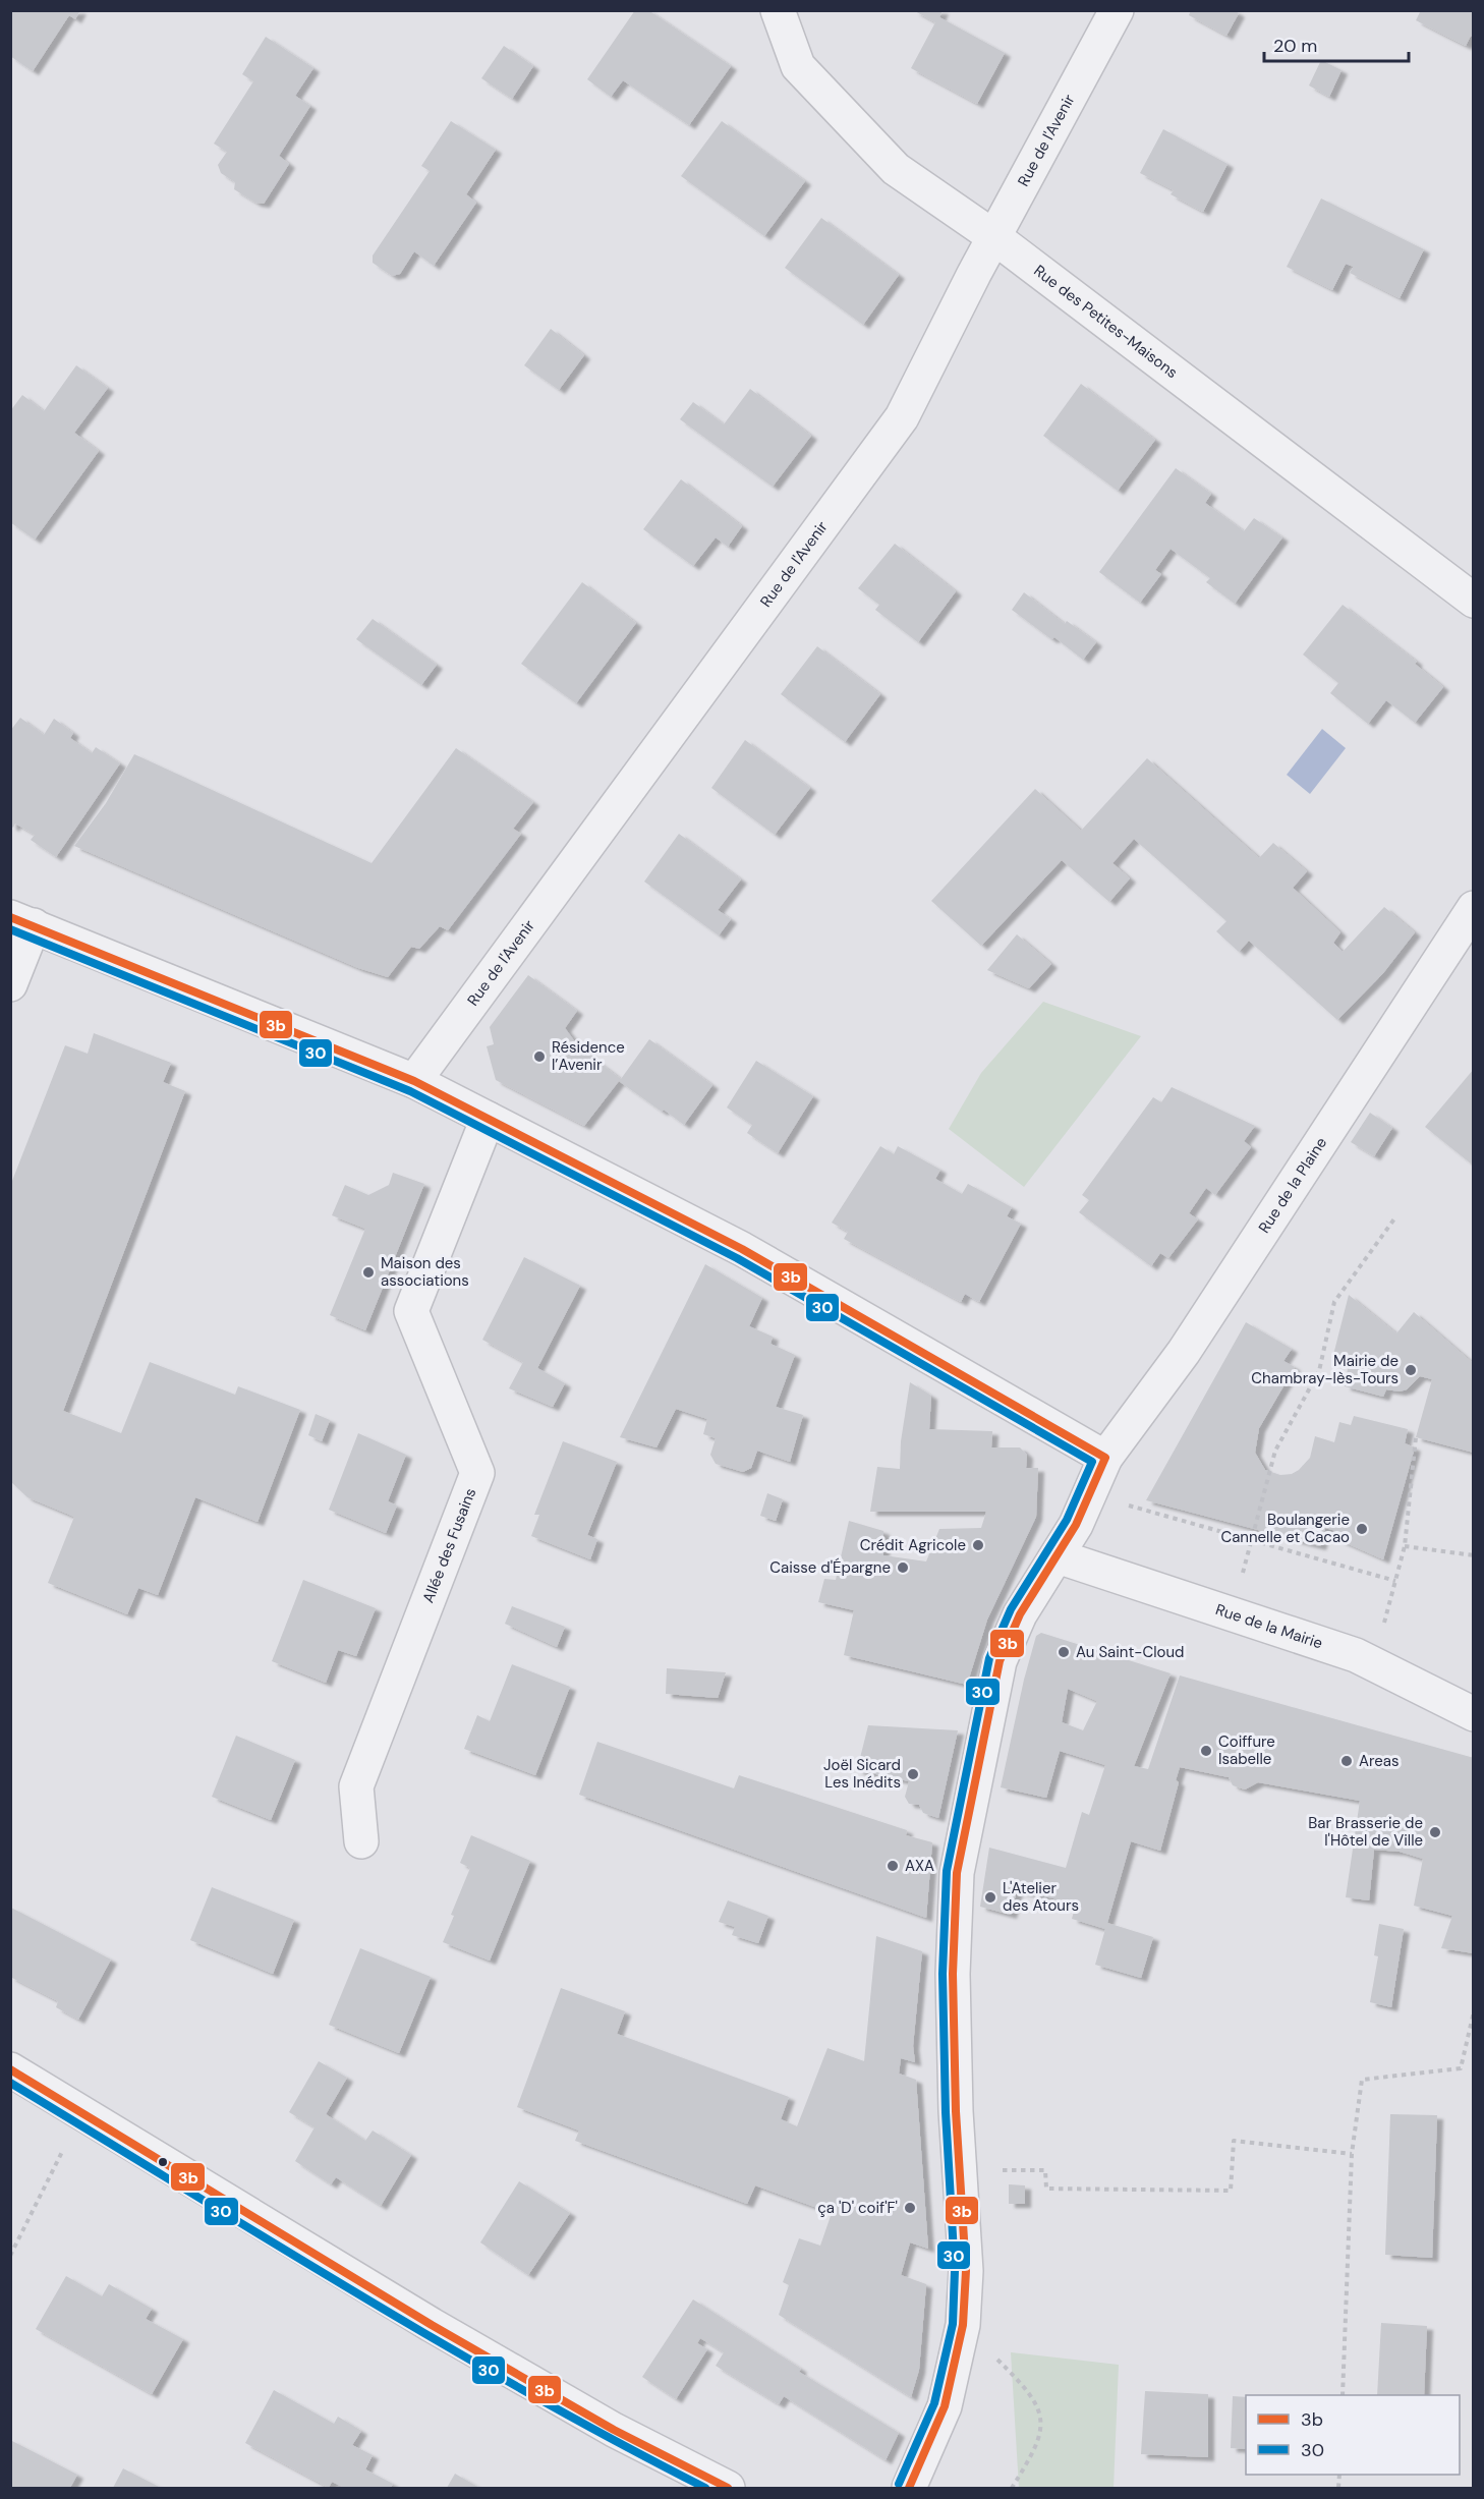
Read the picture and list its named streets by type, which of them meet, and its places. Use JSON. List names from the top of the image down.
{
  "streets": {
    "street": [
      "Rue de l'Avenir",
      "Rue des Petites-Maisons",
      "Rue de la Plaine",
      "Allée des Fusains",
      "Rue de la Mairie"
    ]
  },
  "crossings": [
    ["Rue de l'Avenir", "Rue des Petites-Maisons"],
    ["Rue de la Plaine", "Rue de la Mairie"]
  ],
  "places": [
    "Résidence l’Avenir",
    "Maison des associations",
    "Mairie de Chambray-lès-Tours",
    "Boulangerie Cannelle et Cacao",
    "Crédit Agricole",
    "Caisse d'Épargne",
    "Au Saint-Cloud",
    "Coiffure Isabelle",
    "Areas",
    "Joël Sicard Les Inédits",
    "Bar Brasserie de l'Hôtel de Ville",
    "AXA",
    "L'Atelier des Atours",
    "ça 'D' coif'F'"
  ],
  "lines": ["transit line 3b", "transit line 30"],
  "legend": ["3b", "30"],
  "scale_bar": "20 m"
}
